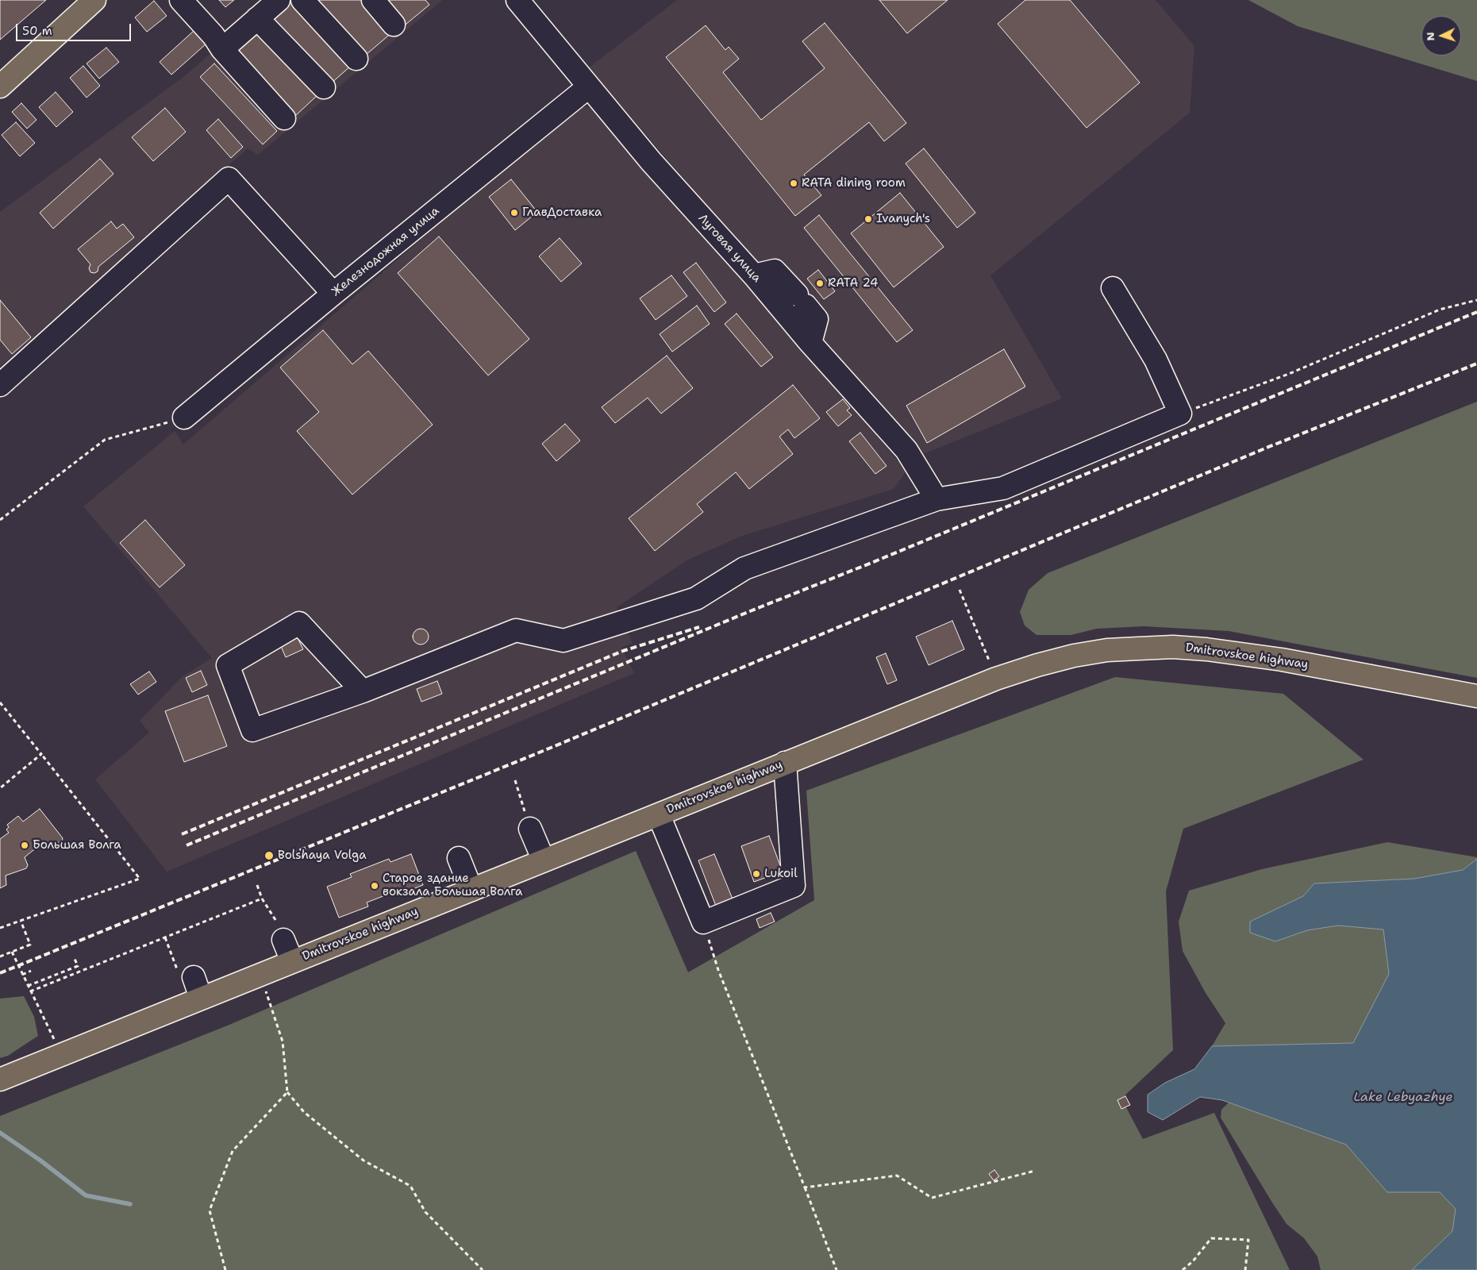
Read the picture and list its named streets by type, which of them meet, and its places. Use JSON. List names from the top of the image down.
{
  "streets": {
    "main road": ["Dmitrovskoe highway"],
    "street": ["Луговая улица", "Железнодожная улица"]
  },
  "crossings": [
    ["Луговая улица", "Железнодожная улица"]
  ],
  "water": ["Lake Lebyazhye"],
  "places": [
    "RATA dining room",
    "ГлавДоставка",
    "Ivanych's",
    "RATA 24",
    "Большая Волга",
    "Bolshaya Volga",
    "Lukoil",
    "Старое здание вокзала Большая Волга"
  ],
  "scale_bar": "50 m",
  "north": "left"
}
